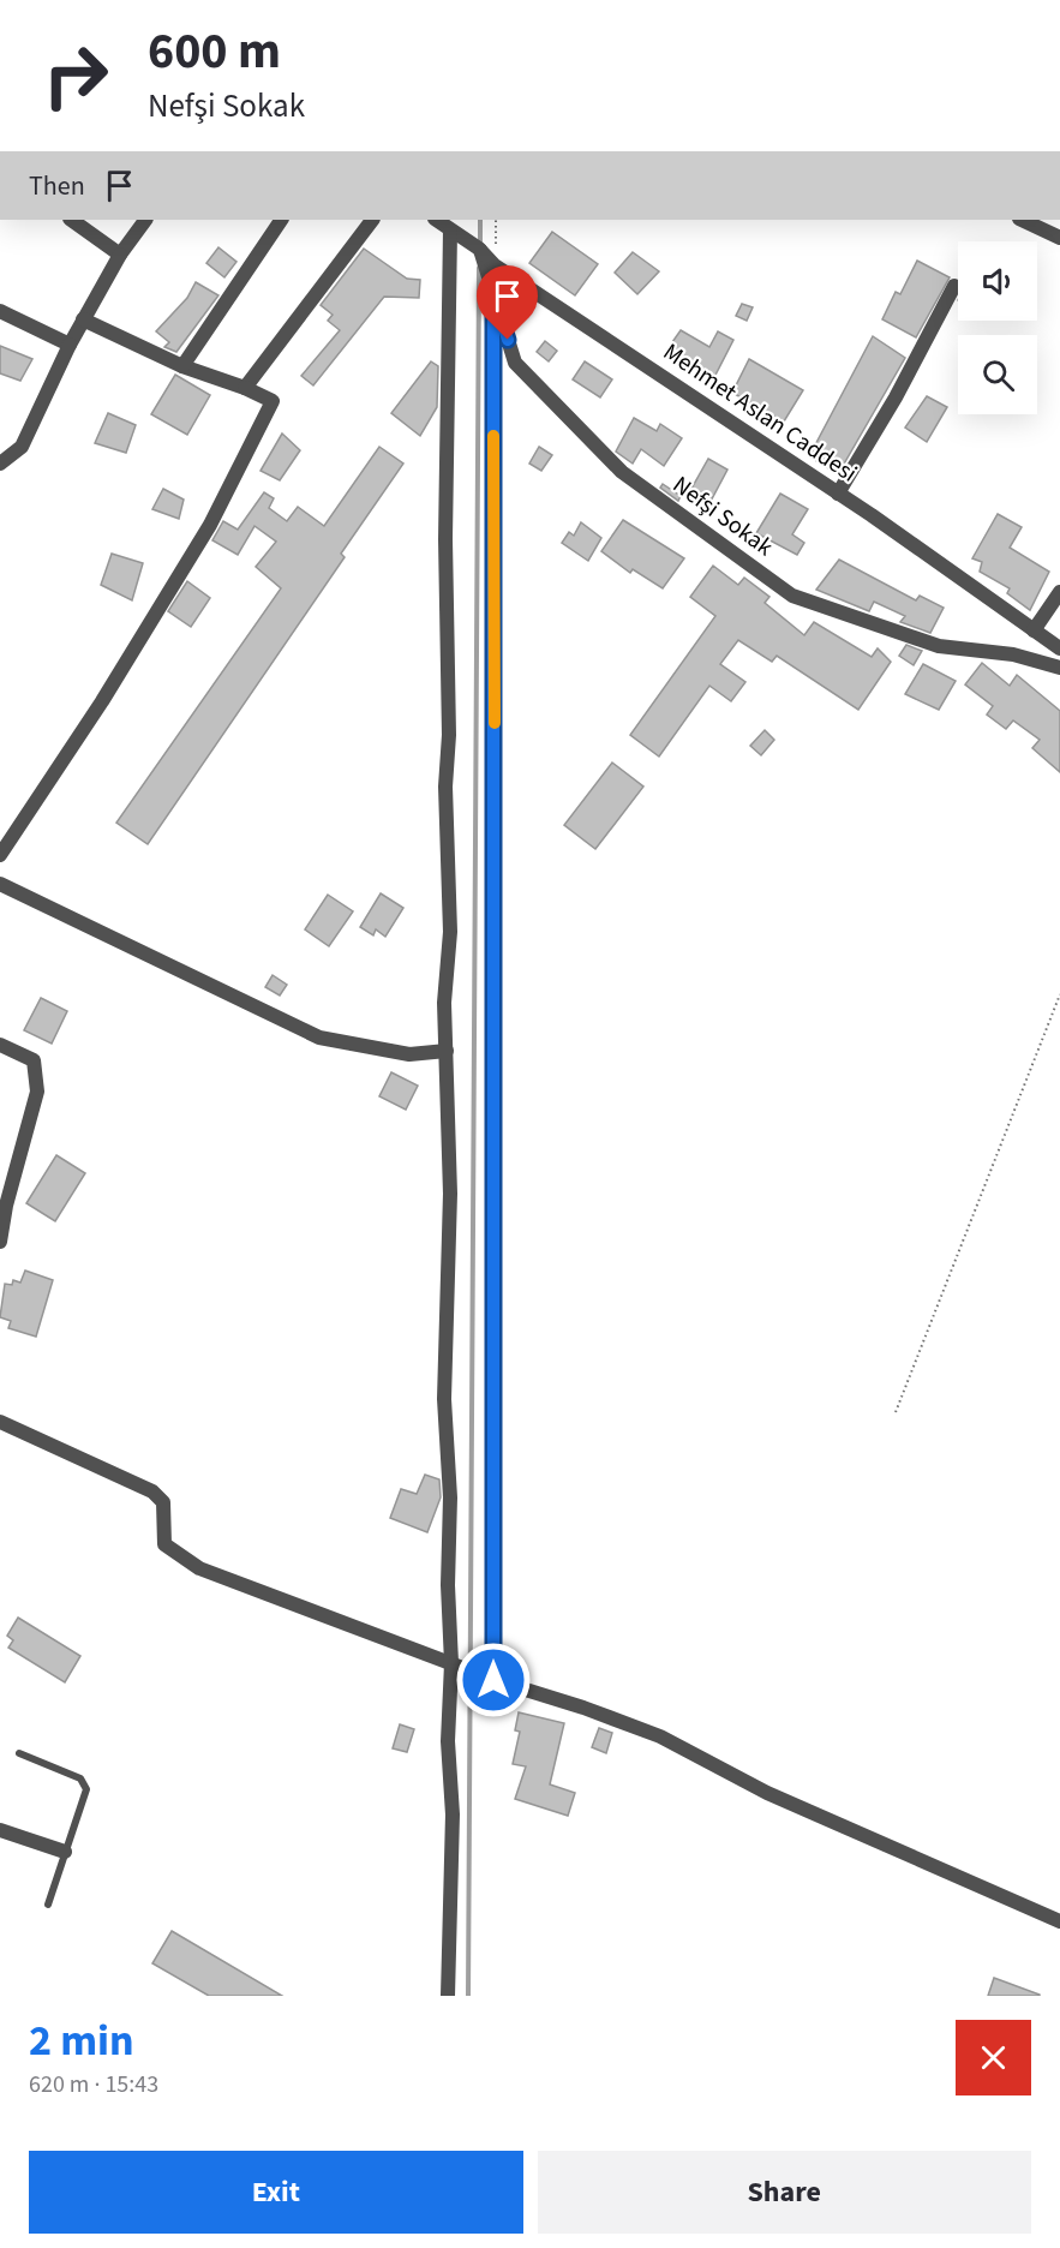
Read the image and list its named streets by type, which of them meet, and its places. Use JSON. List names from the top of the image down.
{
  "streets": {
    "street": ["Mehmet Aslan Caddesi", "Nefşi Sokak"]
  },
  "crossings": [
    ["Mehmet Aslan Caddesi", "Nefşi Sokak"]
  ],
  "page": {
    "turn": ["600 m", "Nefşi Sokak"],
    "then": "Then",
    "heading": ["2 min", "620 m · 15:43"],
    "buttons": ["Exit", "Share"]
  }
}
